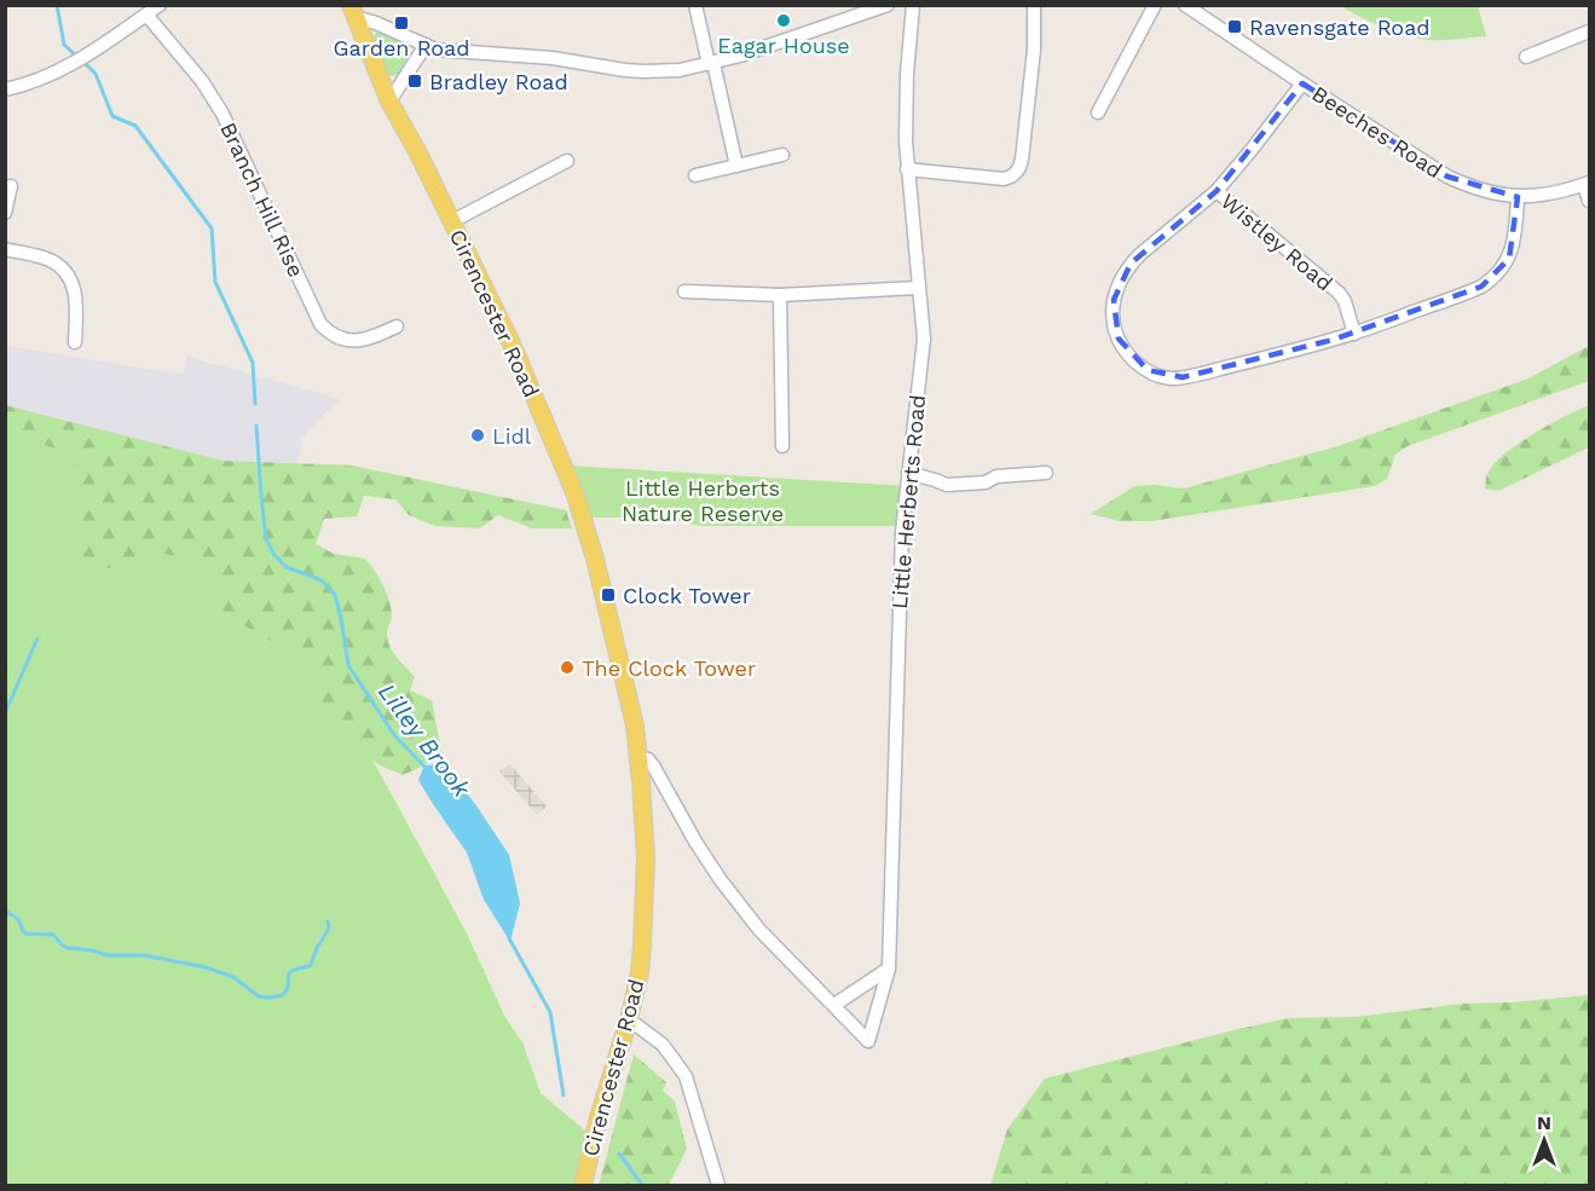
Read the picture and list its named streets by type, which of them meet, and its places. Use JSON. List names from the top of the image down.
{
  "streets": {
    "main road": ["Cirencester Road"],
    "street": [
      "Beeches Road",
      "Branch Hill Rise",
      "Wistley Road",
      "Little Herberts Road"
    ]
  },
  "water": ["Lilley Brook"],
  "parks": ["Little Herberts Nature Reserve"],
  "places": {
    "other": ["Eagar House", "Lidl", "The Clock Tower"],
    "transit": [
      "Garden Road",
      "Ravensgate Road",
      "Bradley Road",
      "Clock Tower"
    ]
  },
  "north": "top"
}
